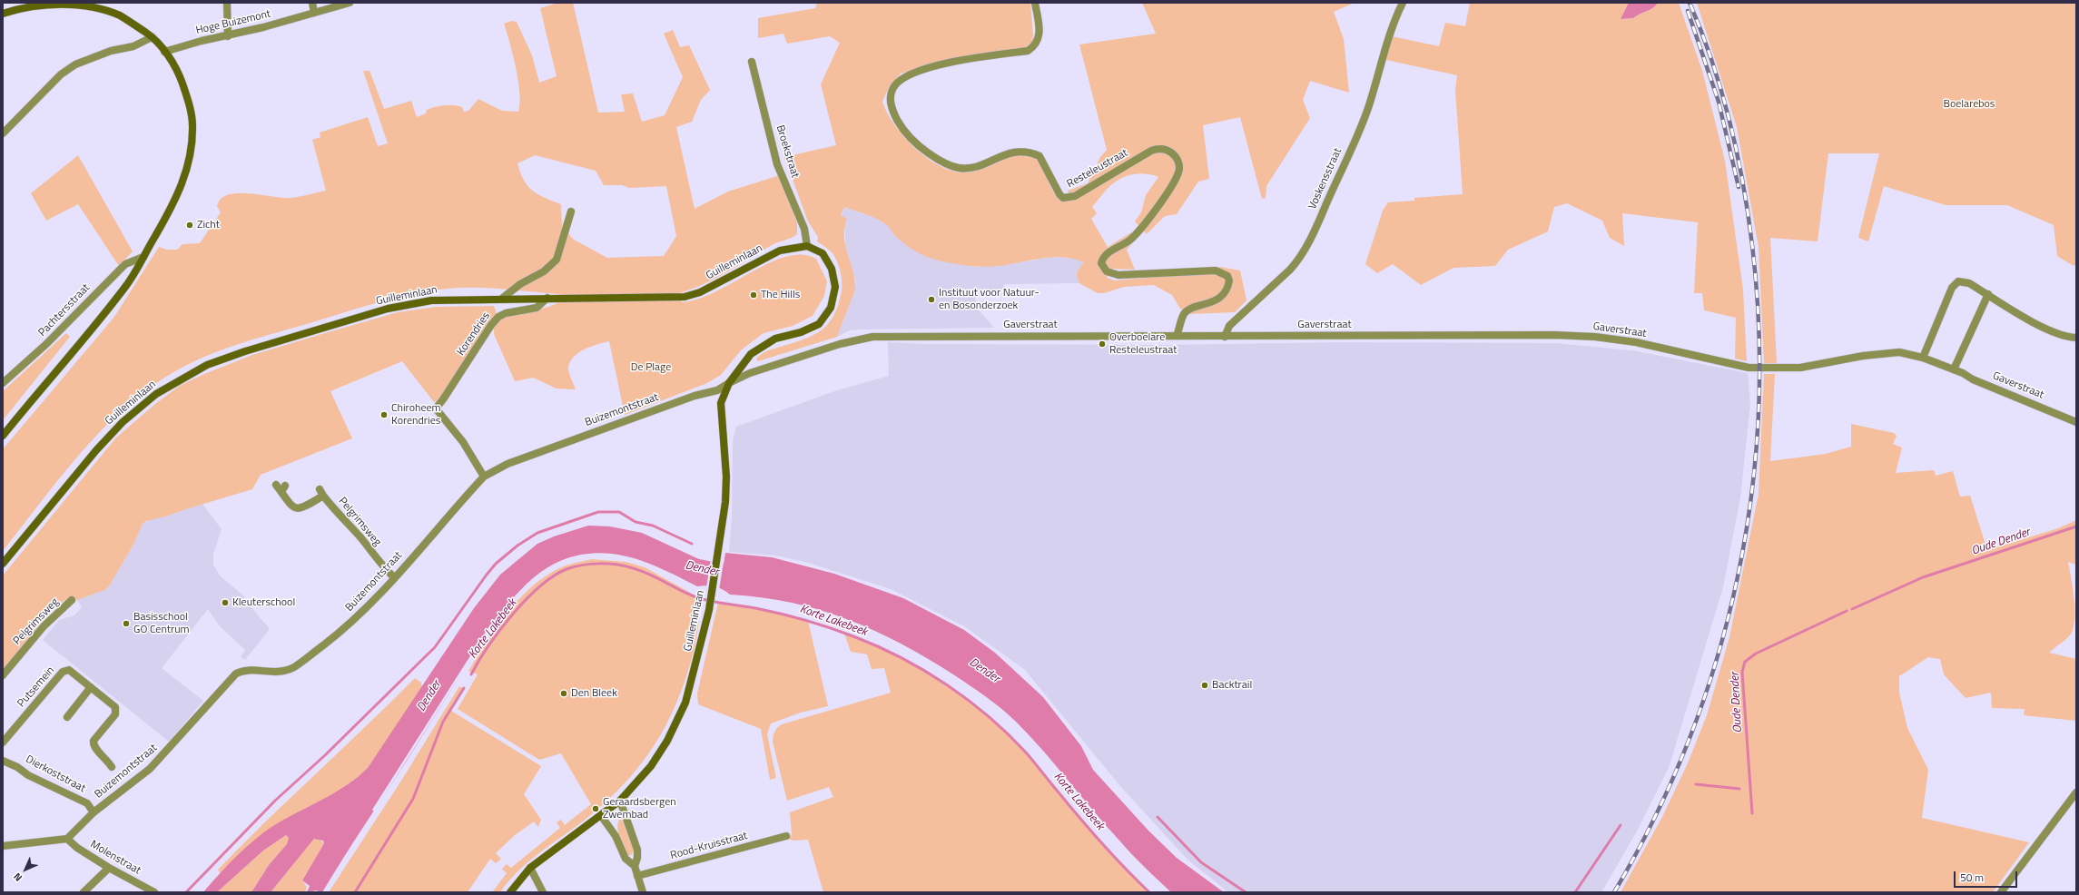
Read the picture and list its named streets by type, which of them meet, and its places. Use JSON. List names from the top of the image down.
{
  "streets": {
    "main road": ["Guilleminlaan"],
    "street": [
      "Hoge Buizemont",
      "Broekstraat",
      "Resteleustraat",
      "Voskensstraat",
      "Pachtersstraat",
      "Gaverstraat",
      "Korendries",
      "Buizemontstraat",
      "Pelgrimsweg",
      "Putsemein",
      "Dierkoststraat",
      "Rood-Kruisstraat",
      "Molenstraat"
    ]
  },
  "crossings": [
    ["Broekstraat", "Guilleminlaan"],
    ["Resteleustraat", "Gaverstraat"],
    ["Voskensstraat", "Gaverstraat"],
    ["Guilleminlaan", "Gaverstraat"],
    ["Guilleminlaan", "Korendries"],
    ["Guilleminlaan", "Buizemontstraat"],
    ["Gaverstraat", "Buizemontstraat"],
    ["Korendries", "Buizemontstraat"],
    ["Buizemontstraat", "Pelgrimsweg"],
    ["Buizemontstraat", "Dierkoststraat"],
    ["Buizemontstraat", "Molenstraat"]
  ],
  "water": ["Oude Dender", "Dender", "Korte Lakebeek"],
  "parks": ["Boelarebos", "De Plage"],
  "places": [
    "Zicht",
    "The Hills",
    "Instituut voor Natuur- en Bosonderzoek",
    "Overboelare Resteleustraat",
    "Chiroheem Korendries",
    "Kleuterschool",
    "Basisschool GO Centrum",
    "Backtrail",
    "Den Bleek",
    "Geraardsbergen Zwembad"
  ],
  "scale_bar": "50 m",
  "north": "bottom left"
}
